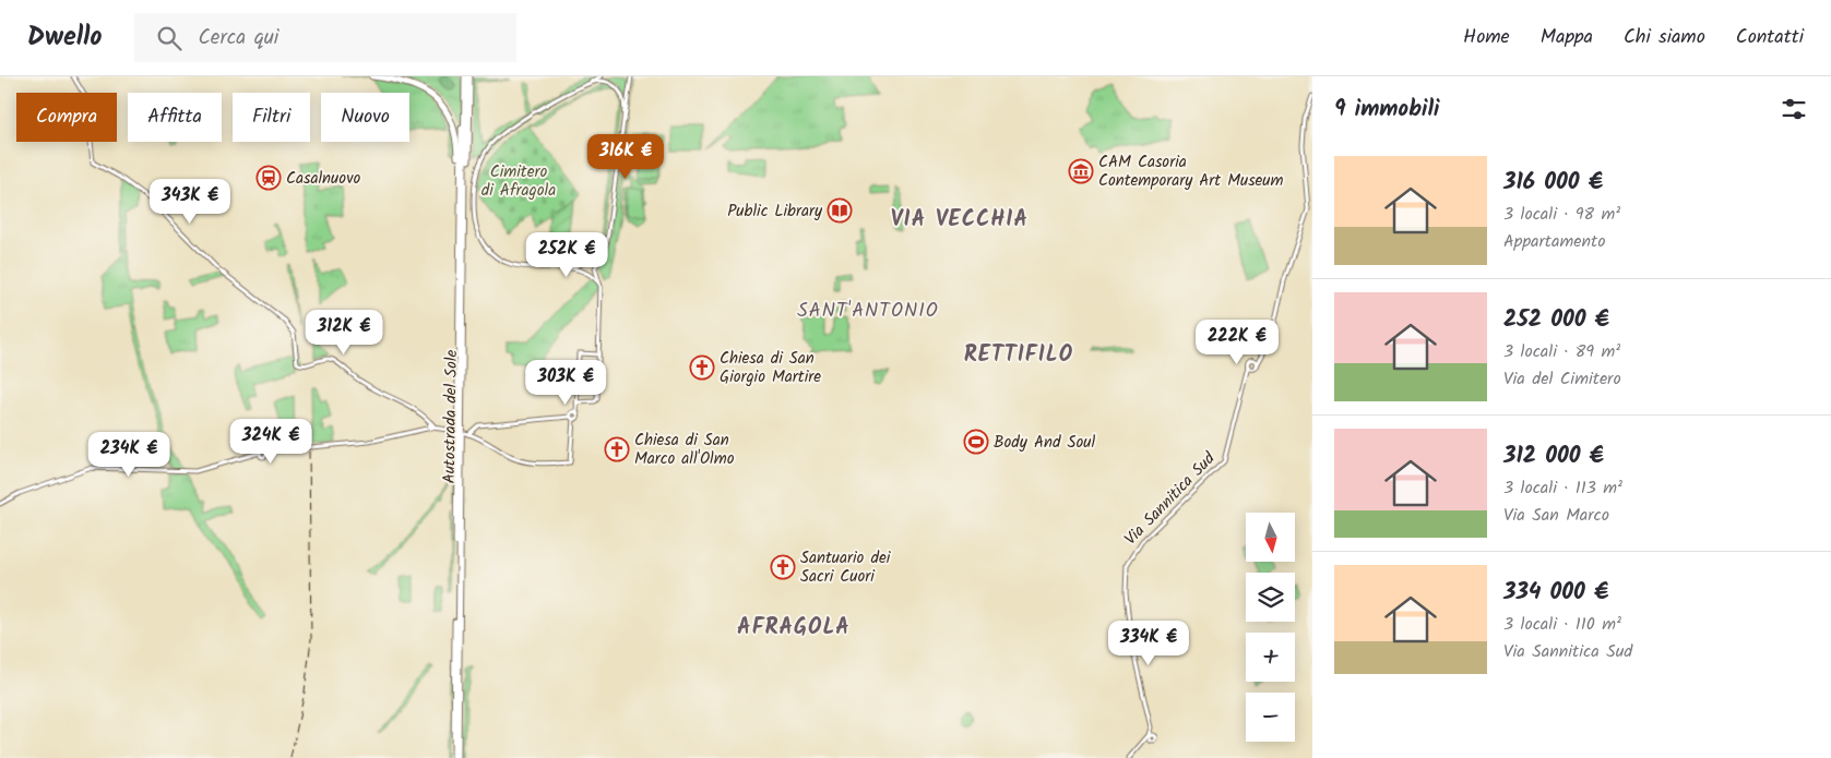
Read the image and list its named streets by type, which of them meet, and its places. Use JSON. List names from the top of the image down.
{
  "streets": {
    "highway": ["Autostrada del Sole"],
    "main road": ["Via Sannitica Sud"]
  },
  "districts": [
    "VIA VECCHIA",
    "SANT'ANTONIO",
    "RETTIFILO",
    "AFRAGOLA"
  ],
  "parks": ["Cimitero di Afragola"],
  "places": {
    "museum": ["CAM Casoria Contemporary Art Museum"],
    "station": ["Casalnuovo"],
    "library": ["Public Library"],
    "church": ["Chiesa di San Giorgio Martire", "Chiesa di San Marco all'Olmo", "Santuario dei Sacri Cuori"],
    "sports": ["Body And Soul"]
  },
  "north": "bottom",
  "page": {
    "header": "Dwello",
    "search": "Cerca qui",
    "nav": [
      "Home",
      "Mappa",
      "Chi siamo",
      "Contatti"
    ],
    "heading": "9 immobili",
    "chip": [
      "Compra",
      "Affitta",
      "Filtri",
      "Nuovo"
    ],
    "price": [
      "316K €",
      "343K €",
      "252K €",
      "312K €",
      "222K €",
      "303K €",
      "324K €",
      "234K €",
      "334K €"
    ],
    "list": [
      {
        "name": "316 000 €",
        "note": "3 locali · 98 m² · Appartamento"
      },
      {
        "name": "252 000 €",
        "note": "3 locali · 89 m² · Via del Cimitero"
      },
      {
        "name": "312 000 €",
        "note": "3 locali · 113 m² · Via San Marco"
      },
      {
        "name": "334 000 €",
        "note": "3 locali · 110 m² · Via Sannitica Sud"
      }
    ],
    "map_buttons": ["+", "−"]
  }
}
